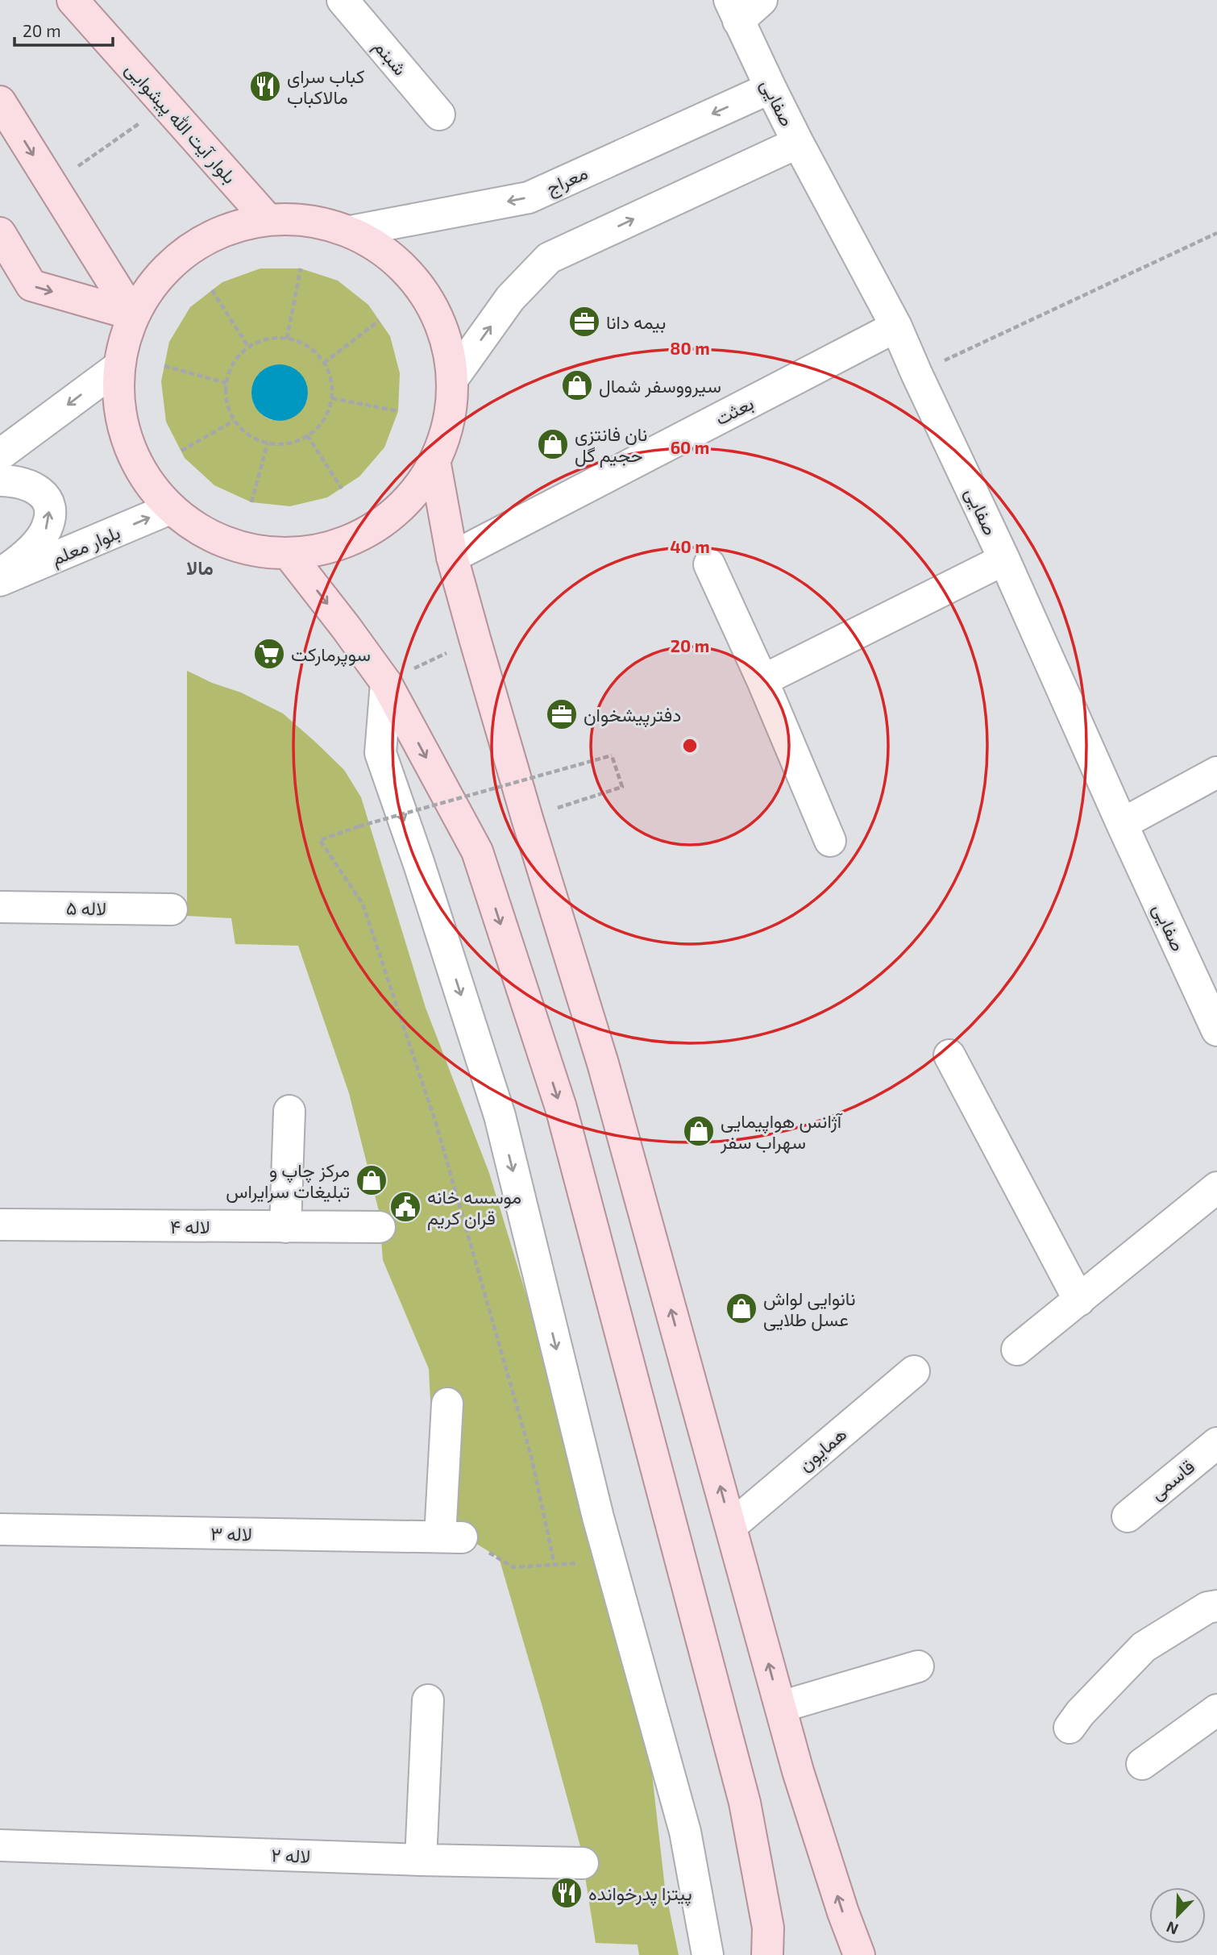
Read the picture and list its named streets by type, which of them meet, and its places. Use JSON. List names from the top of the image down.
{
  "streets": {
    "main road": ["بلوار آیت الله پیشوایی"],
    "street": [
      "شبنم",
      "صفایی",
      "معراج",
      "بعثت",
      "بلوار معلم",
      "لاله ۵",
      "لاله ۴",
      "همایون",
      "قاسمی",
      "لاله ۳",
      "لاله ۲"
    ]
  },
  "crossings": [
    ["صفایی", "معراج"],
    ["صفایی", "بعثت"]
  ],
  "districts": ["مالا"],
  "places": {
    "restaurant": ["کباب سرای مالاکباب", "پیتزا پدرخوانده"],
    "office": ["بیمه دانا", "دفترپیشخوان"],
    "shop": [
      "سیرووسفر شمال",
      "نان فانتزی حجیم گل",
      "آژانس هواپیمایی سهراب سفر",
      "مرکز چاپ و تبلیغات سرایراس",
      "نانوایی لواش عسل طلایی"
    ],
    "supermarket": ["سوپرمارکت"],
    "public building": ["موسسه خانه قران کریم"]
  },
  "scale_bar": "20 m",
  "north": "bottom left",
  "rings": [
    "80 m",
    "60 m",
    "40 m",
    "20 m"
  ]
}
